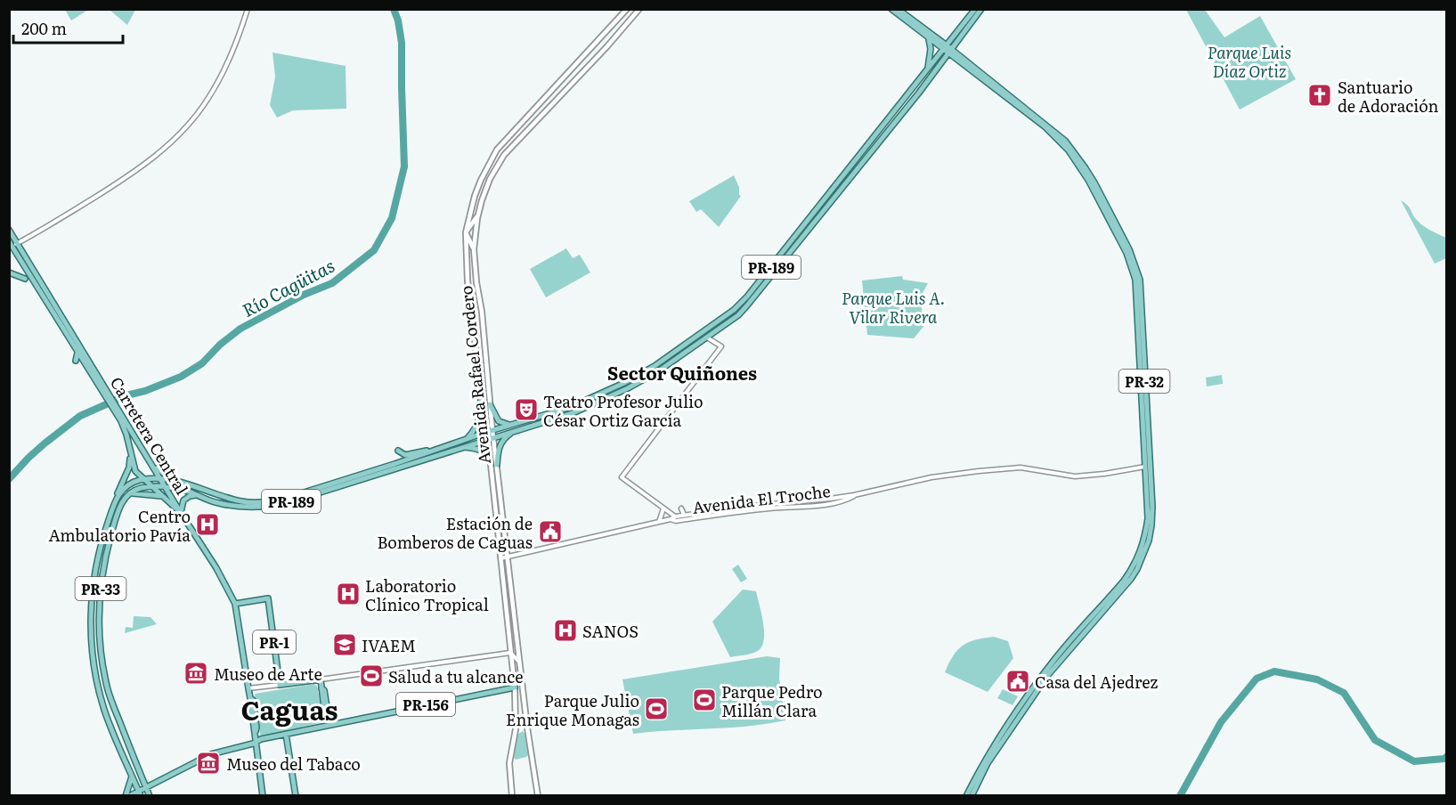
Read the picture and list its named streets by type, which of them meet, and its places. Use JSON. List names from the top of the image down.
{
  "streets": {
    "main road": [
      "PR-189",
      "Avenida Rafael Cordero",
      "PR-32",
      "Carretera Central",
      "PR-33",
      "PR-1",
      "PR-156"
    ],
    "street": ["Avenida El Troche"]
  },
  "crossings": [
    ["PR-189", "Avenida Rafael Cordero"],
    ["PR-189", "PR-32"],
    ["PR-189", "Carretera Central"],
    ["Avenida Rafael Cordero", "Avenida El Troche"],
    ["Avenida Rafael Cordero", "PR-156"],
    ["PR-32", "Avenida El Troche"],
    ["Carretera Central", "PR-33"],
    ["Carretera Central", "PR-1"]
  ],
  "districts": ["Sector Quiñones", "Caguas"],
  "water": ["Río Cagüitas"],
  "parks": ["Parque Luis Díaz Ortiz", "Parque Luis A. Vilar Rivera"],
  "places": {
    "church": ["Santuario de Adoración"],
    "theatre": ["Teatro Profesor Julio César Ortiz García"],
    "hospital": ["Centro Ambulatorio Pavía", "Laboratorio Clínico Tropical", "SANOS"],
    "public building": ["Estación de Bomberos de Caguas", "Casa del Ajedrez"],
    "school or university": ["IVAEM"],
    "museum": ["Museo de Arte", "Museo del Tabaco"],
    "sports": ["Salud a tu alcance", "Parque Pedro Millán Clara", "Parque Julio Enrique Monagas"]
  },
  "scale_bar": "200 m"
}
